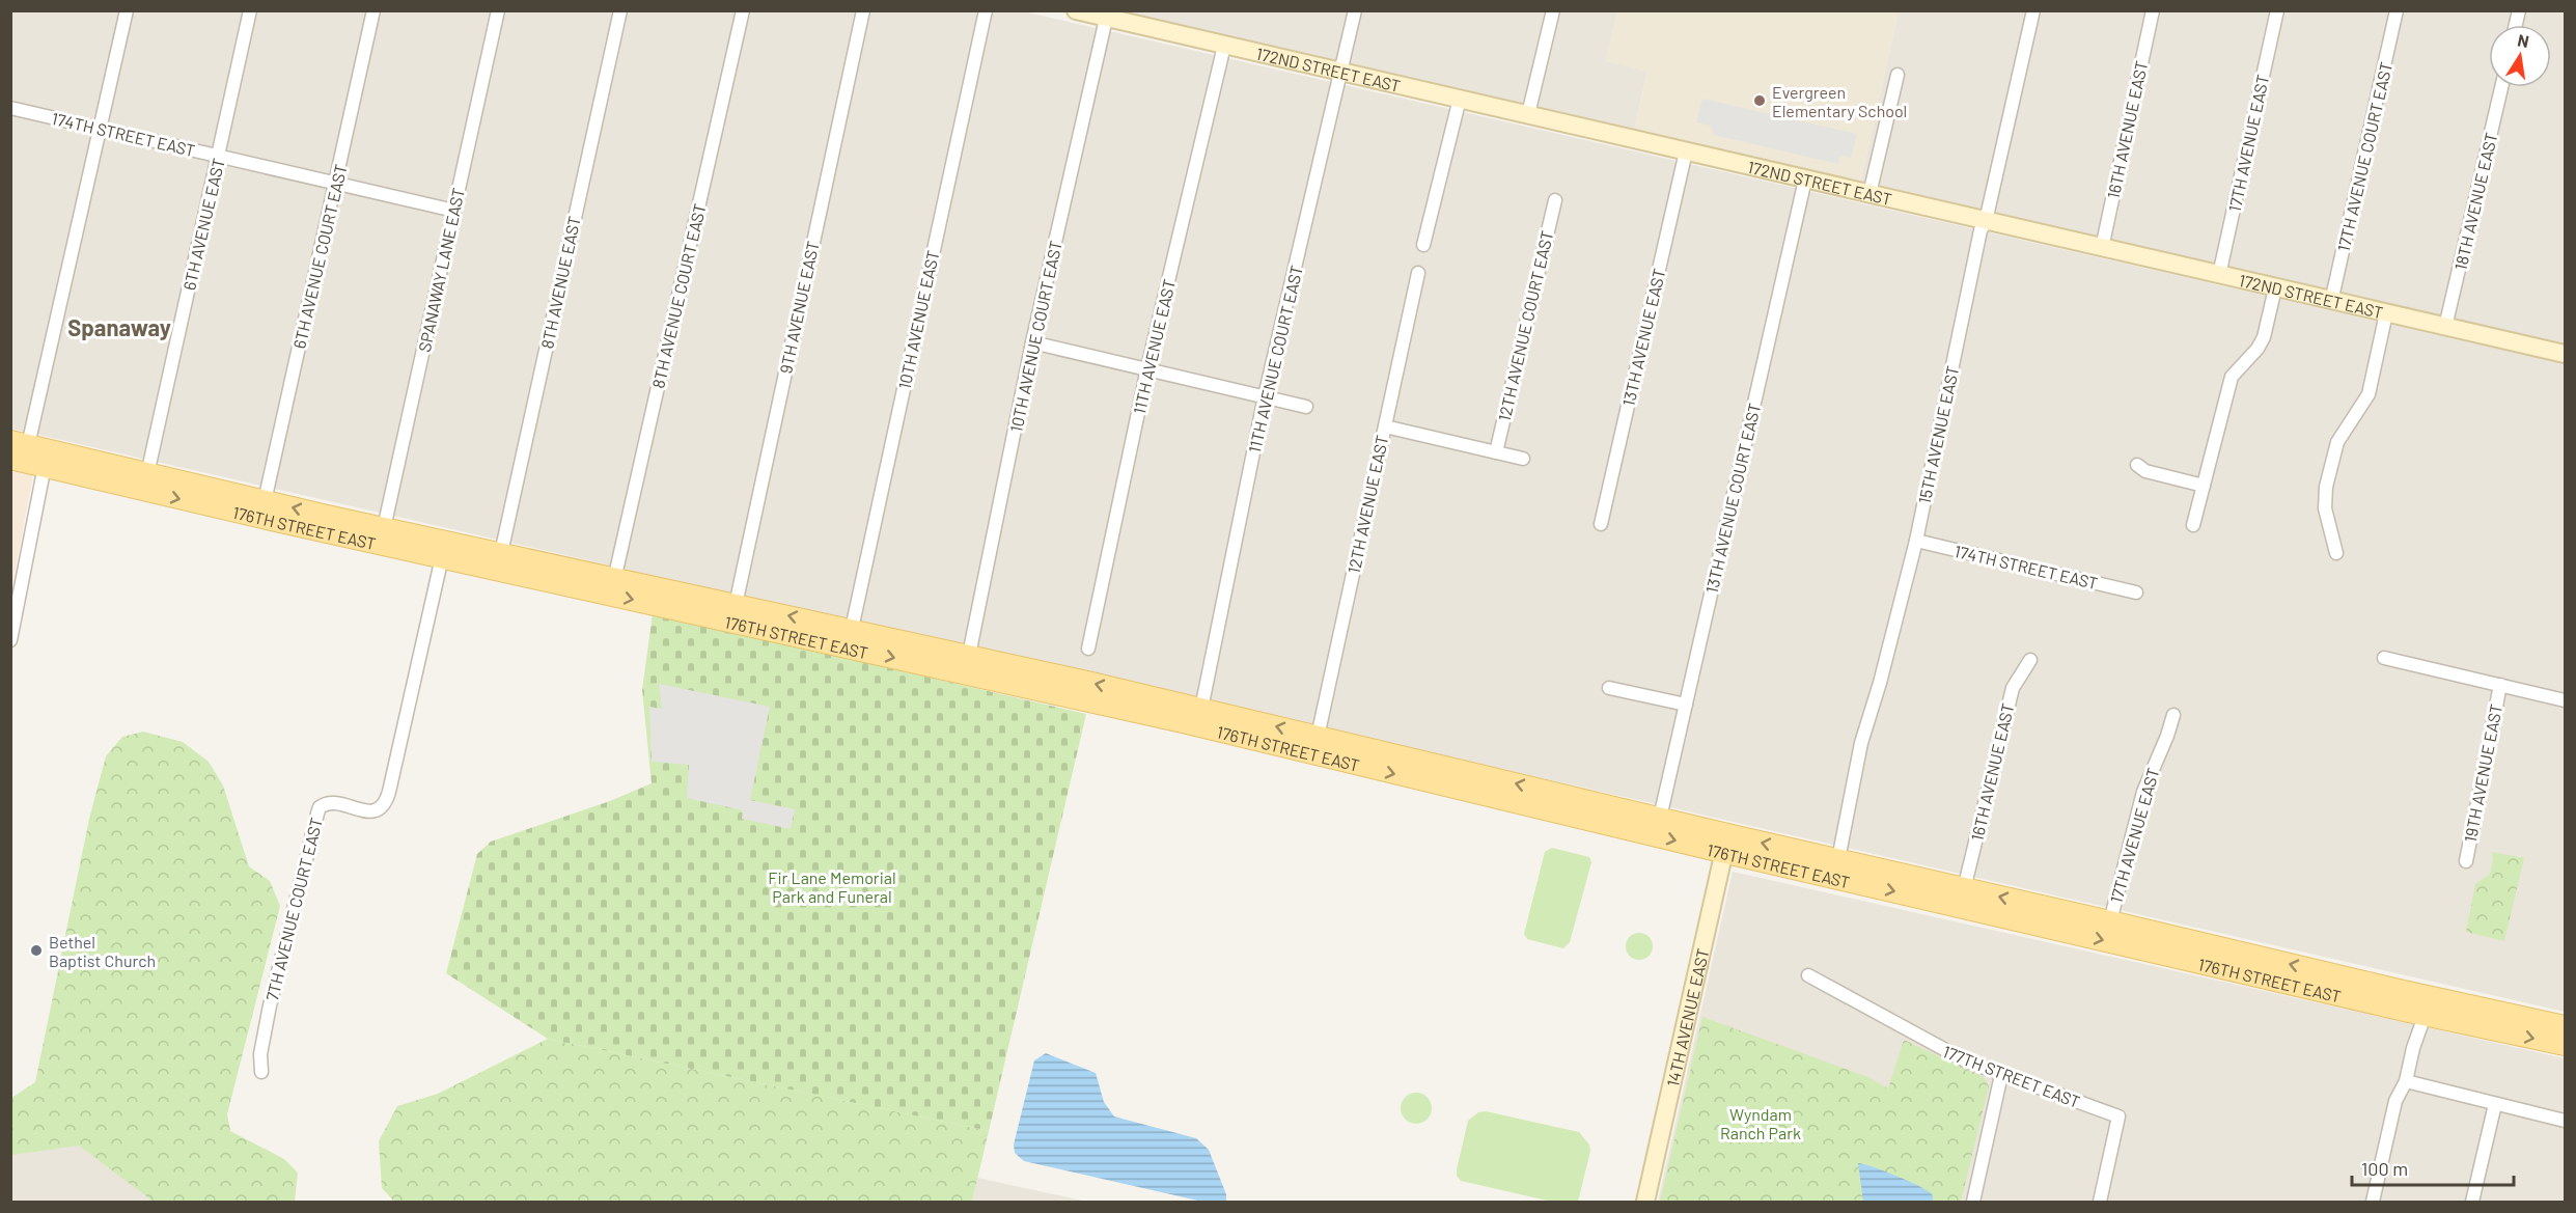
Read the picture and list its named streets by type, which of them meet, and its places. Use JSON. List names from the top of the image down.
{
  "streets": {
    "main road": ["176TH STREET EAST"],
    "street": [
      "172ND STREET EAST",
      "16TH AVENUE EAST",
      "174TH STREET EAST",
      "17TH AVENUE EAST",
      "17TH AVENUE COURT EAST",
      "18TH AVENUE EAST",
      "6TH AVENUE EAST",
      "6TH AVENUE COURT EAST",
      "SPANAWAY LANE EAST",
      "8TH AVENUE EAST",
      "8TH AVENUE COURT EAST",
      "9TH AVENUE EAST",
      "10TH AVENUE EAST",
      "12TH AVENUE COURT EAST",
      "10TH AVENUE COURT EAST",
      "13TH AVENUE EAST",
      "11TH AVENUE EAST",
      "11TH AVENUE COURT EAST",
      "15TH AVENUE EAST",
      "13TH AVENUE COURT EAST",
      "12TH AVENUE EAST",
      "19TH AVENUE EAST",
      "7TH AVENUE COURT EAST",
      "14TH AVENUE EAST",
      "177TH STREET EAST"
    ]
  },
  "crossings": [
    ["172ND STREET EAST", "16TH AVENUE EAST"],
    ["172ND STREET EAST", "17TH AVENUE EAST"],
    ["172ND STREET EAST", "17TH AVENUE COURT EAST"],
    ["172ND STREET EAST", "18TH AVENUE EAST"],
    ["172ND STREET EAST", "10TH AVENUE COURT EAST"],
    ["172ND STREET EAST", "13TH AVENUE EAST"],
    ["172ND STREET EAST", "11TH AVENUE EAST"],
    ["172ND STREET EAST", "11TH AVENUE COURT EAST"],
    ["172ND STREET EAST", "15TH AVENUE EAST"],
    ["172ND STREET EAST", "13TH AVENUE COURT EAST"],
    ["16TH AVENUE EAST", "176TH STREET EAST"],
    ["174TH STREET EAST", "6TH AVENUE EAST"],
    ["174TH STREET EAST", "6TH AVENUE COURT EAST"],
    ["174TH STREET EAST", "SPANAWAY LANE EAST"],
    ["174TH STREET EAST", "15TH AVENUE EAST"],
    ["17TH AVENUE EAST", "176TH STREET EAST"],
    ["6TH AVENUE EAST", "176TH STREET EAST"],
    ["6TH AVENUE COURT EAST", "176TH STREET EAST"],
    ["SPANAWAY LANE EAST", "176TH STREET EAST"],
    ["8TH AVENUE EAST", "176TH STREET EAST"],
    ["8TH AVENUE COURT EAST", "176TH STREET EAST"],
    ["9TH AVENUE EAST", "176TH STREET EAST"],
    ["10TH AVENUE EAST", "176TH STREET EAST"],
    ["10TH AVENUE COURT EAST", "176TH STREET EAST"],
    ["11TH AVENUE COURT EAST", "176TH STREET EAST"],
    ["15TH AVENUE EAST", "176TH STREET EAST"],
    ["13TH AVENUE COURT EAST", "176TH STREET EAST"],
    ["12TH AVENUE EAST", "176TH STREET EAST"],
    ["176TH STREET EAST", "7TH AVENUE COURT EAST"],
    ["176TH STREET EAST", "14TH AVENUE EAST"]
  ],
  "districts": ["Spanaway"],
  "parks": ["Fir Lane Memorial Park and Funeral", "Wyndam Ranch Park"],
  "places": ["Evergreen Elementary School", "Bethel Baptist Church"],
  "scale_bar": "100 m",
  "north": "top"
}
